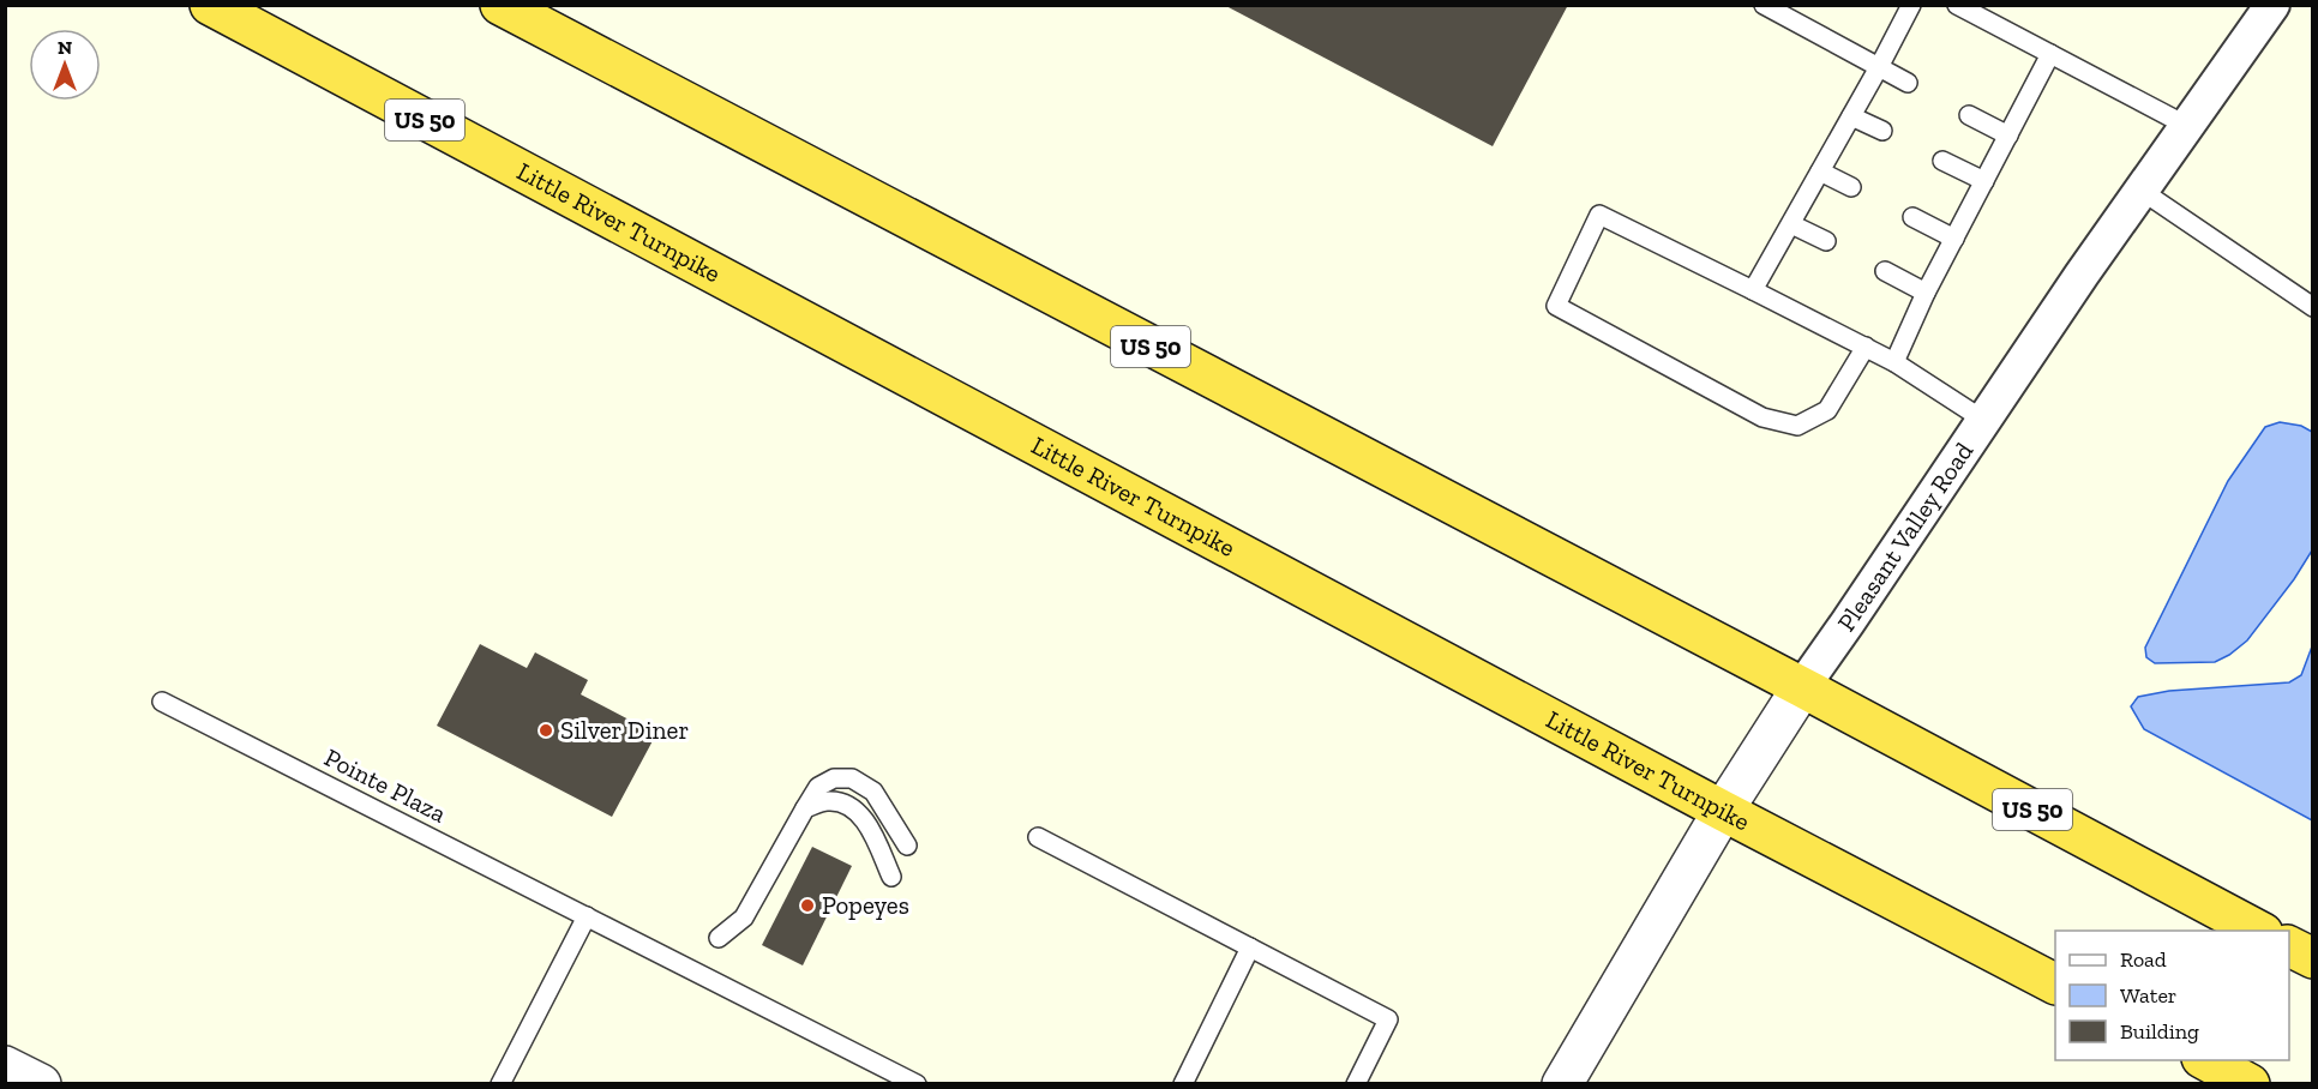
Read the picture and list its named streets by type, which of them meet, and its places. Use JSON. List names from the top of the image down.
{
  "streets": {
    "highway": ["US 50", "Little River Turnpike"],
    "street": ["Pleasant Valley Road"],
    "lane": ["Pointe Plaza"]
  },
  "crossings": [
    ["US 50", "Pleasant Valley Road"],
    ["Little River Turnpike", "Pleasant Valley Road"]
  ],
  "places": ["Silver Diner", "Popeyes"],
  "legend": ["Road", "Water", "Building"],
  "north": "top"
}
